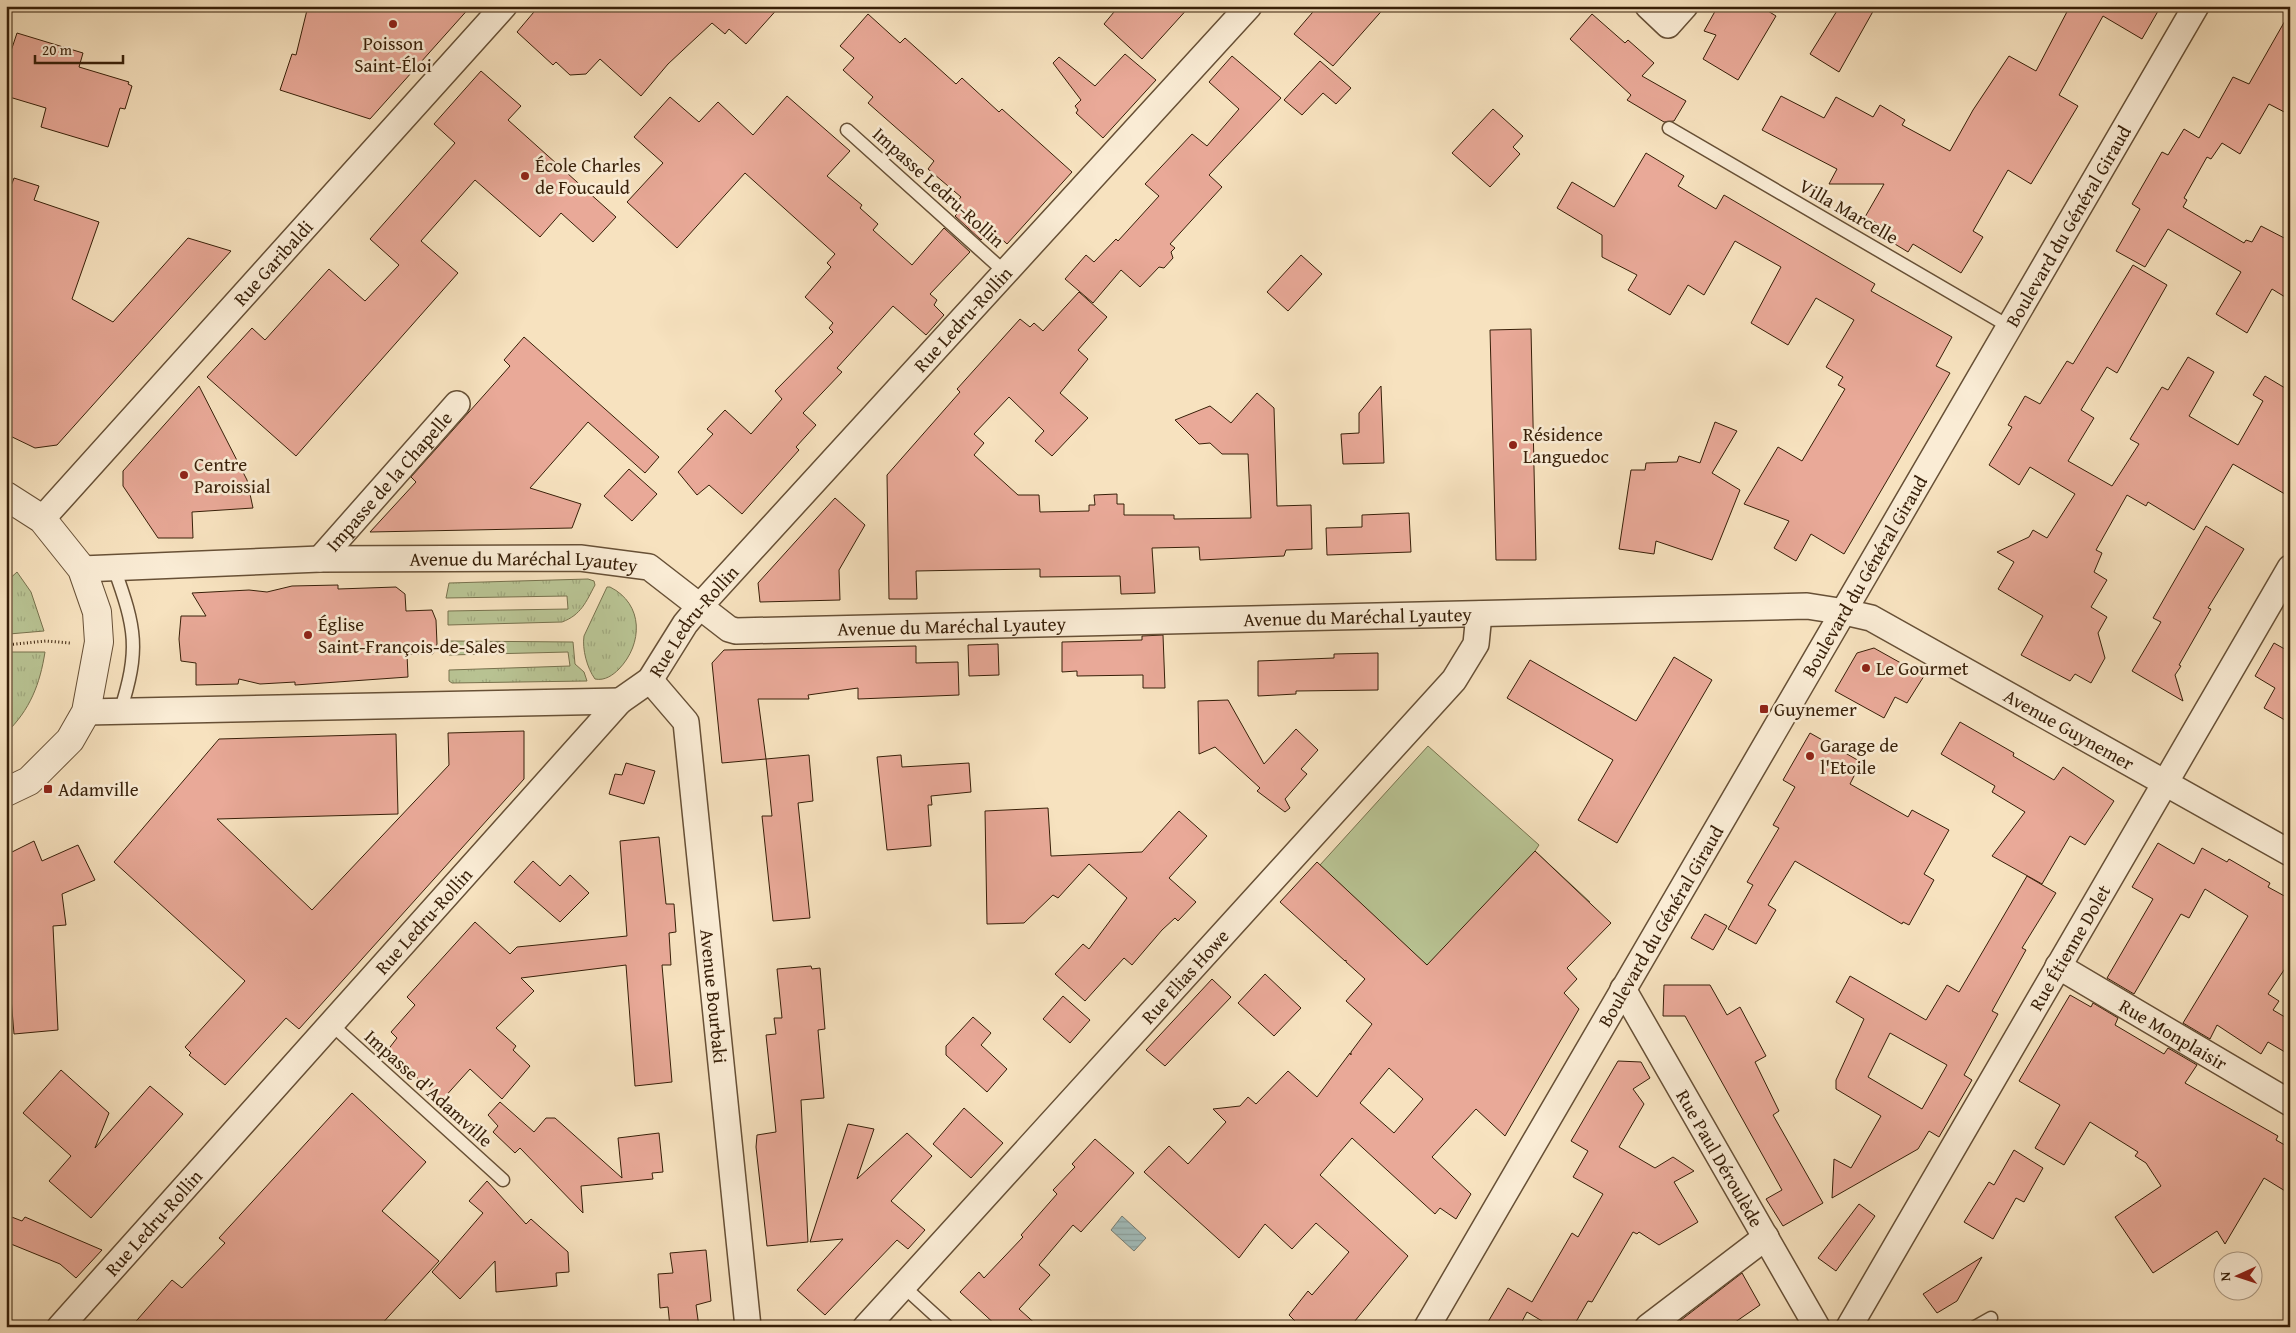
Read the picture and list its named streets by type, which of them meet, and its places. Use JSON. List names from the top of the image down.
{
  "streets": {
    "street": [
      "Boulevard du Général Giraud",
      "Rue Garibaldi",
      "Rue Ledru-Rollin",
      "Impasse de la Chapelle",
      "Avenue du Maréchal Lyautey",
      "Avenue Guynemer",
      "Rue Étienne Dolet",
      "Rue Elias Howe",
      "Avenue Bourbaki",
      "Rue Monplaisir",
      "Rue Paul Déroulède"
    ],
    "lane": ["Impasse Ledru-Rollin", "Villa Marcelle", "Impasse d'Adamville"]
  },
  "crossings": [
    ["Impasse Ledru-Rollin", "Rue Ledru-Rollin"],
    ["Villa Marcelle", "Boulevard du Général Giraud"],
    ["Boulevard du Général Giraud", "Avenue du Maréchal Lyautey"],
    ["Boulevard du Général Giraud", "Avenue Guynemer"],
    ["Boulevard du Général Giraud", "Rue Paul Déroulède"],
    ["Rue Ledru-Rollin", "Avenue du Maréchal Lyautey"],
    ["Rue Ledru-Rollin", "Avenue Bourbaki"],
    ["Rue Ledru-Rollin", "Impasse d'Adamville"],
    ["Impasse de la Chapelle", "Avenue du Maréchal Lyautey"],
    ["Avenue du Maréchal Lyautey", "Avenue Guynemer"],
    ["Avenue du Maréchal Lyautey", "Rue Elias Howe"],
    ["Avenue Guynemer", "Rue Étienne Dolet"],
    ["Rue Étienne Dolet", "Rue Monplaisir"]
  ],
  "places": {
    "other": [
      "Poisson Saint-Éloi",
      "École Charles de Foucauld",
      "Résidence Languedoc",
      "Centre Paroissial",
      "Église Saint-François-de-Sales",
      "Le Gourmet",
      "Garage de l'Etoile"
    ],
    "transit": ["Guynemer", "Adamville"]
  },
  "scale_bar": "20 m",
  "north": "left"
}
